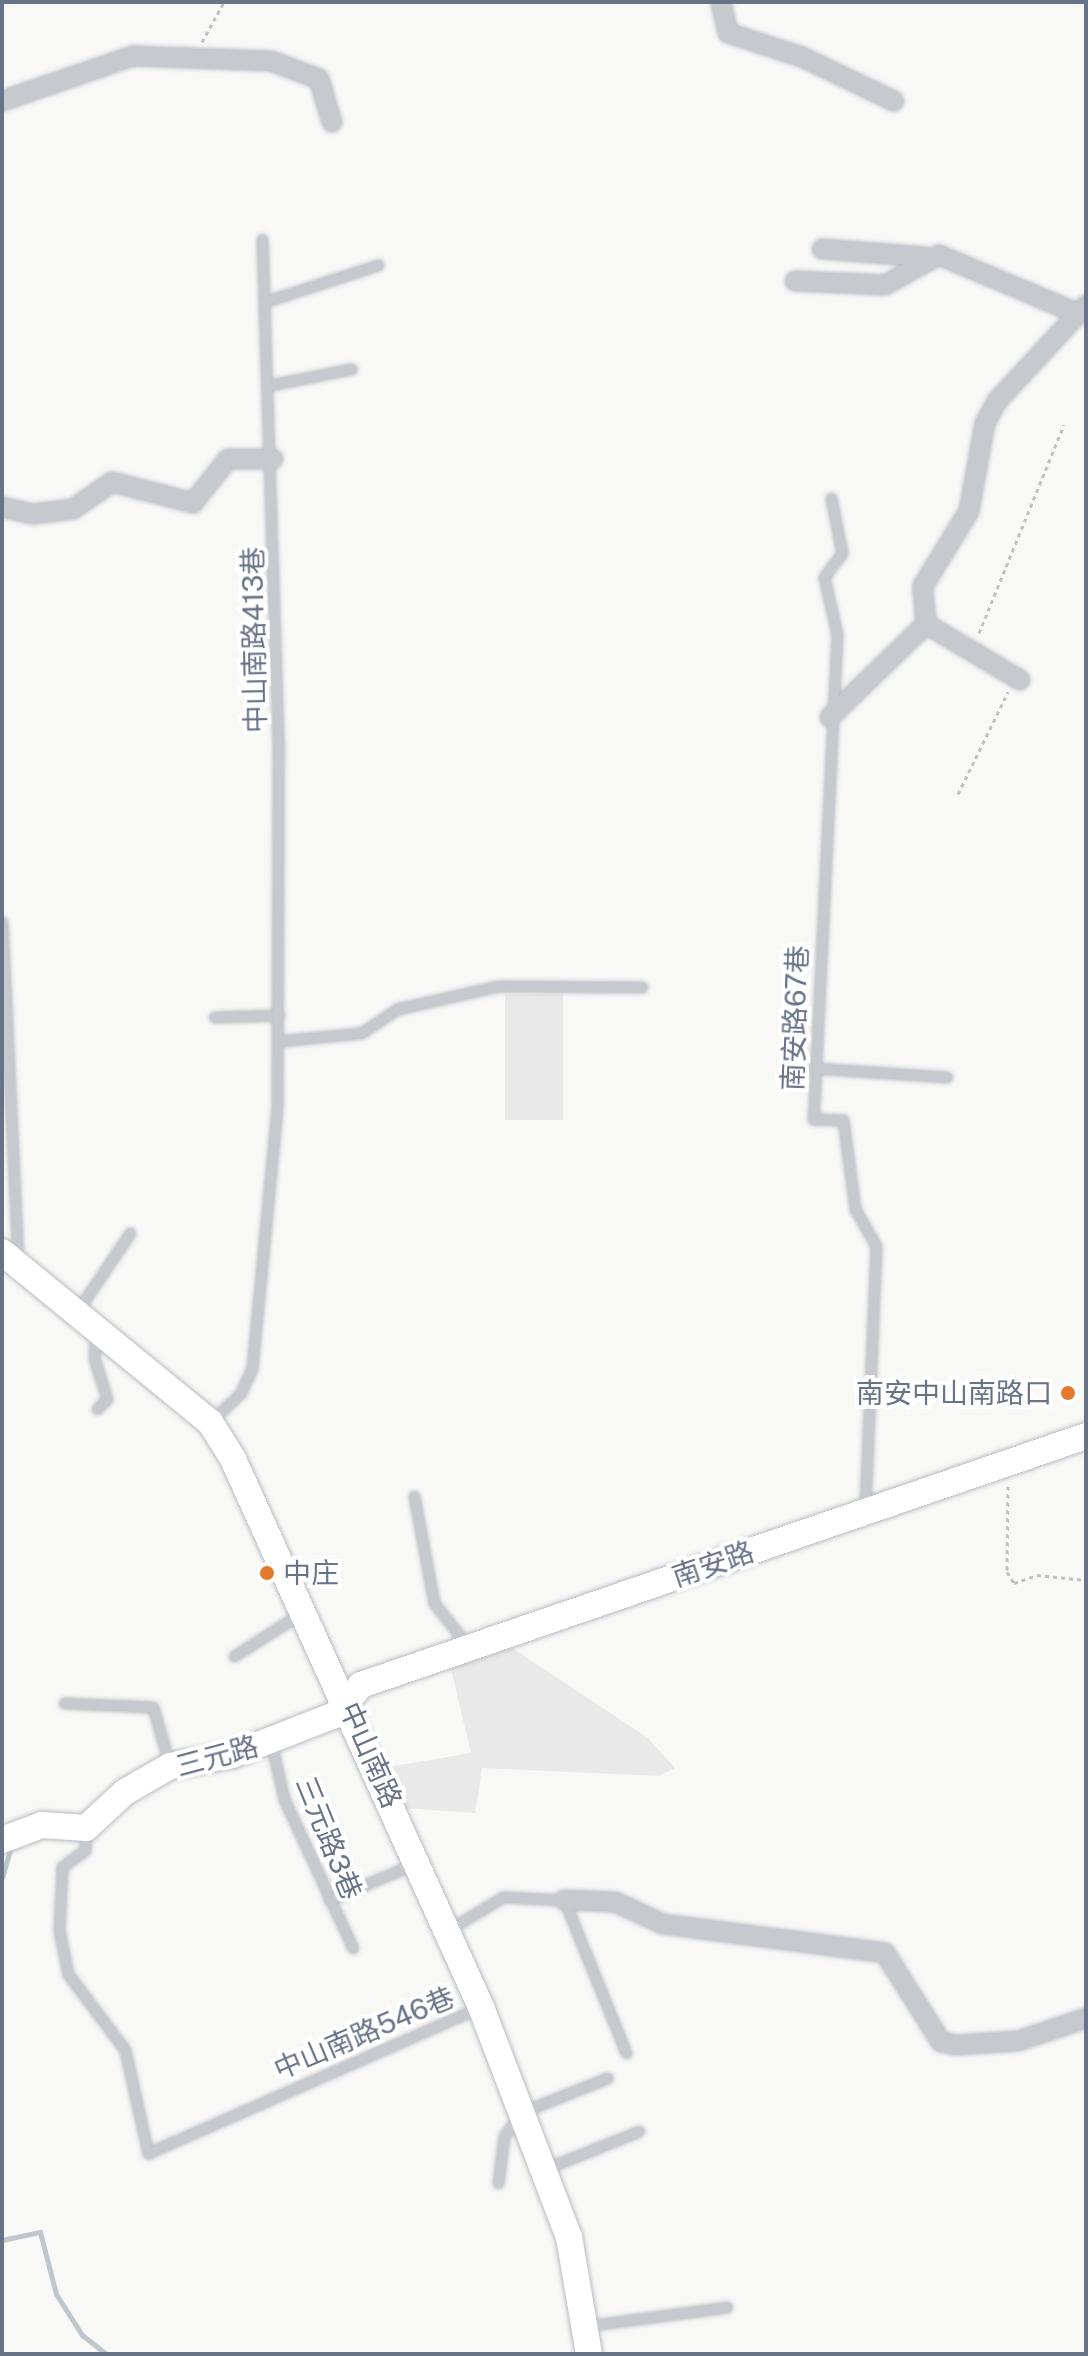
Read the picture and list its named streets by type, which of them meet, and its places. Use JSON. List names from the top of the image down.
{
  "streets": {
    "street": ["南安路", "中山南路", "三元路"],
    "lane": [
      "中山南路413巷",
      "南安路67巷",
      "三元路3巷",
      "中山南路546巷"
    ]
  },
  "crossings": [
    ["中山南路413巷", "中山南路"],
    ["南安路67巷", "南安路"],
    ["南安路", "中山南路"],
    ["南安路", "三元路"],
    ["中山南路", "三元路"],
    ["中山南路", "中山南路546巷"],
    ["三元路", "三元路3巷"],
    ["三元路", "中山南路546巷"]
  ],
  "places": ["南安中山南路口", "中庄"]
}
